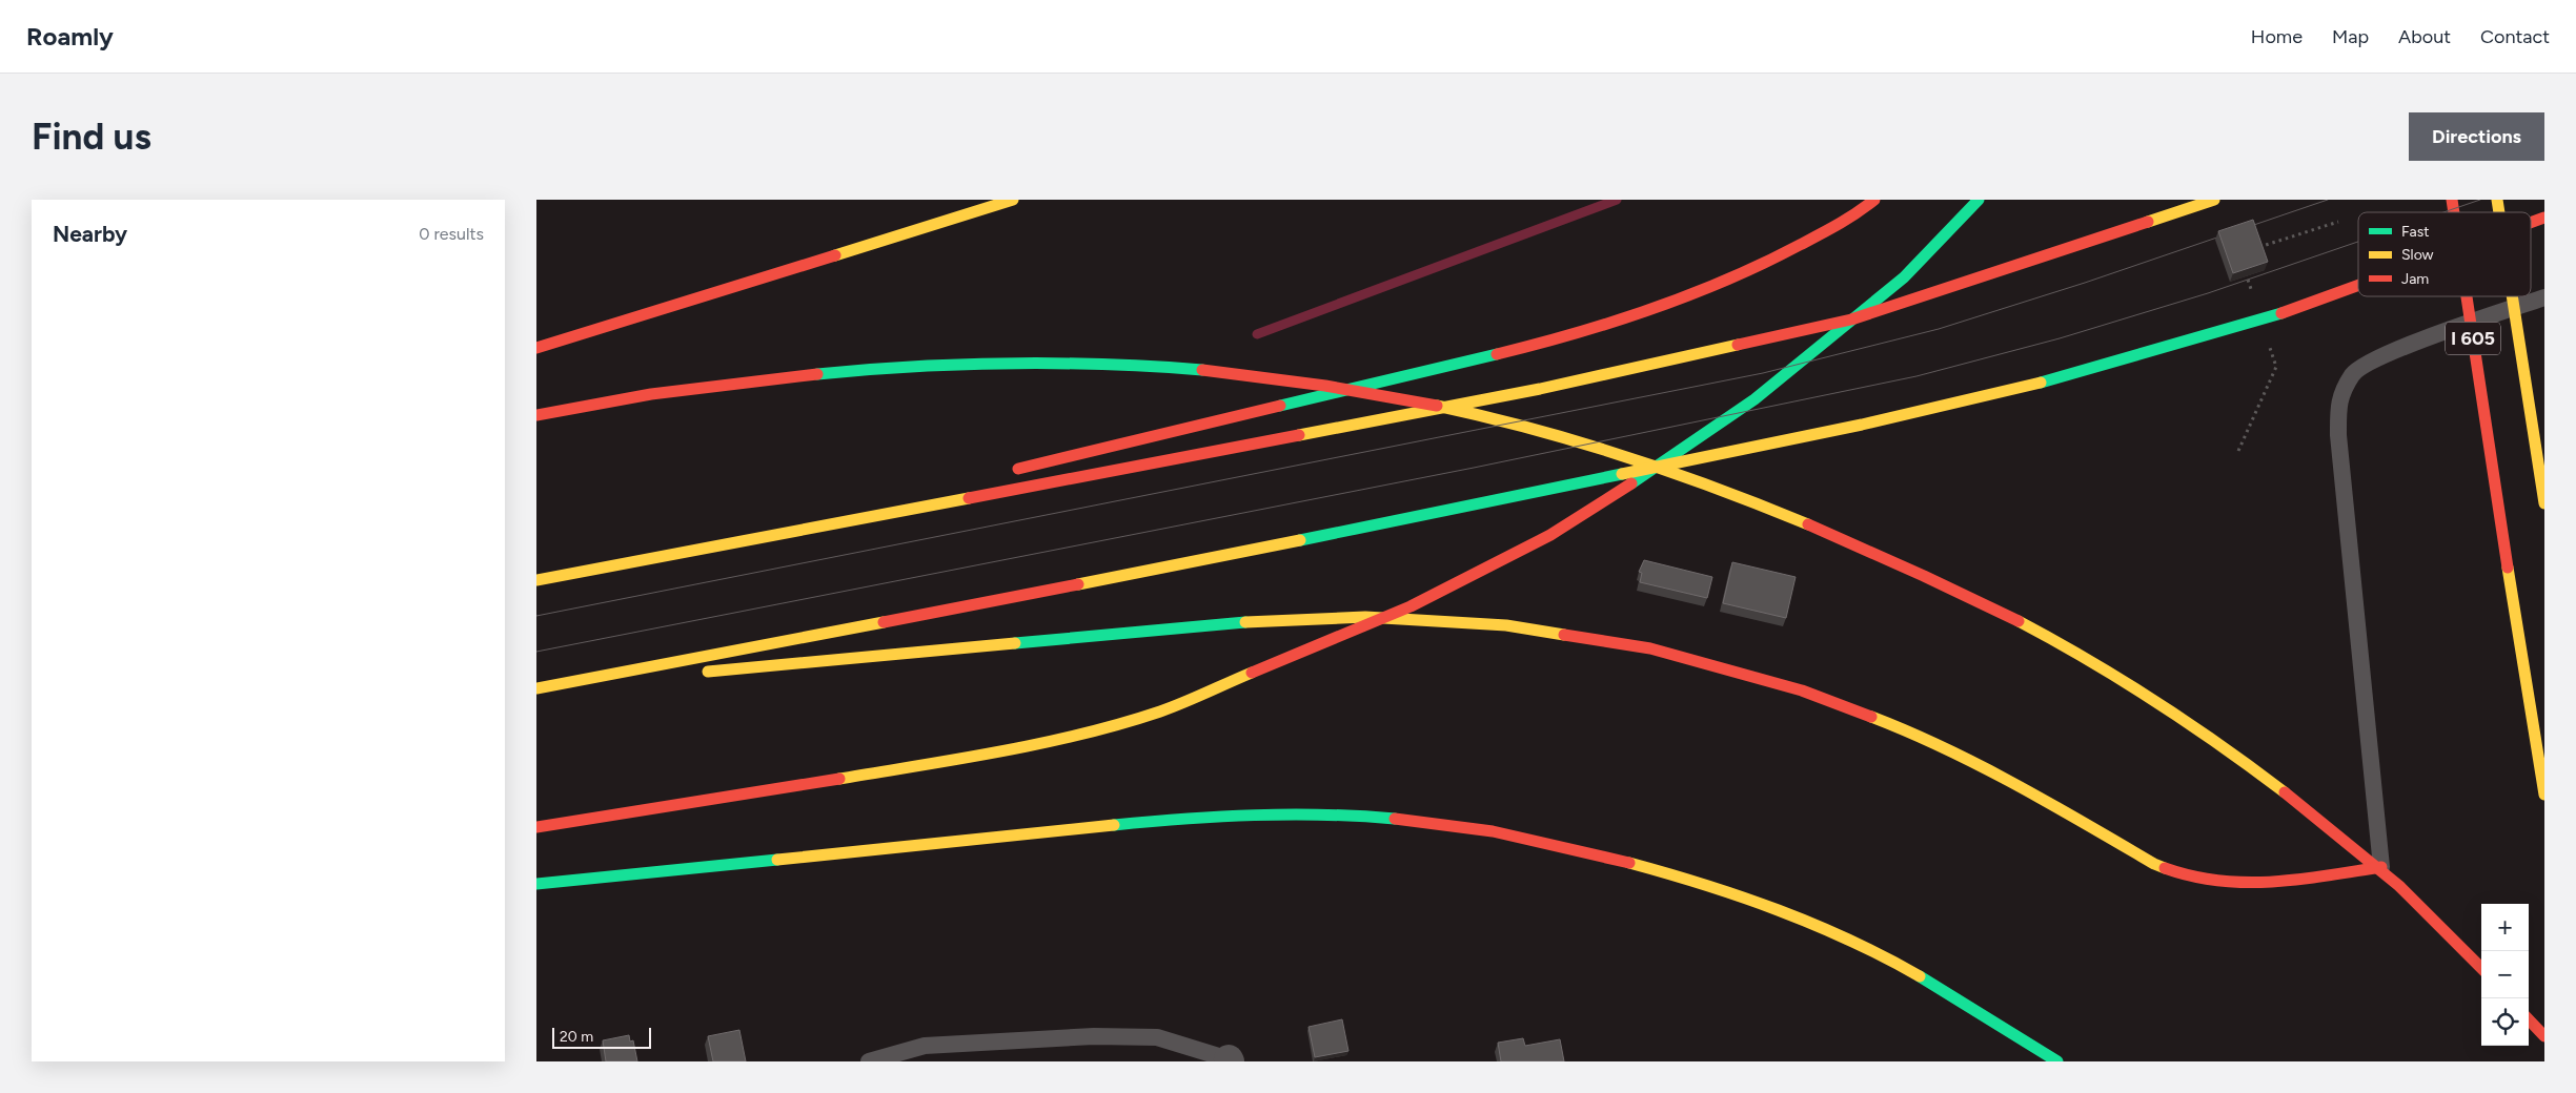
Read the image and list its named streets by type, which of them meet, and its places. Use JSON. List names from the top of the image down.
{
  "streets": {
    "highway": ["I 605"]
  },
  "legend": ["Fast", "Slow", "Jam"],
  "scale_bar": "20 m",
  "page": {
    "header": "Roamly",
    "nav": [
      "Home",
      "Map",
      "About",
      "Contact"
    ],
    "buttons": "Directions",
    "title": "Find us",
    "heading": ["Nearby", "0 results"],
    "map_buttons": ["+", "−"],
    "scale": "20 m"
  }
}
